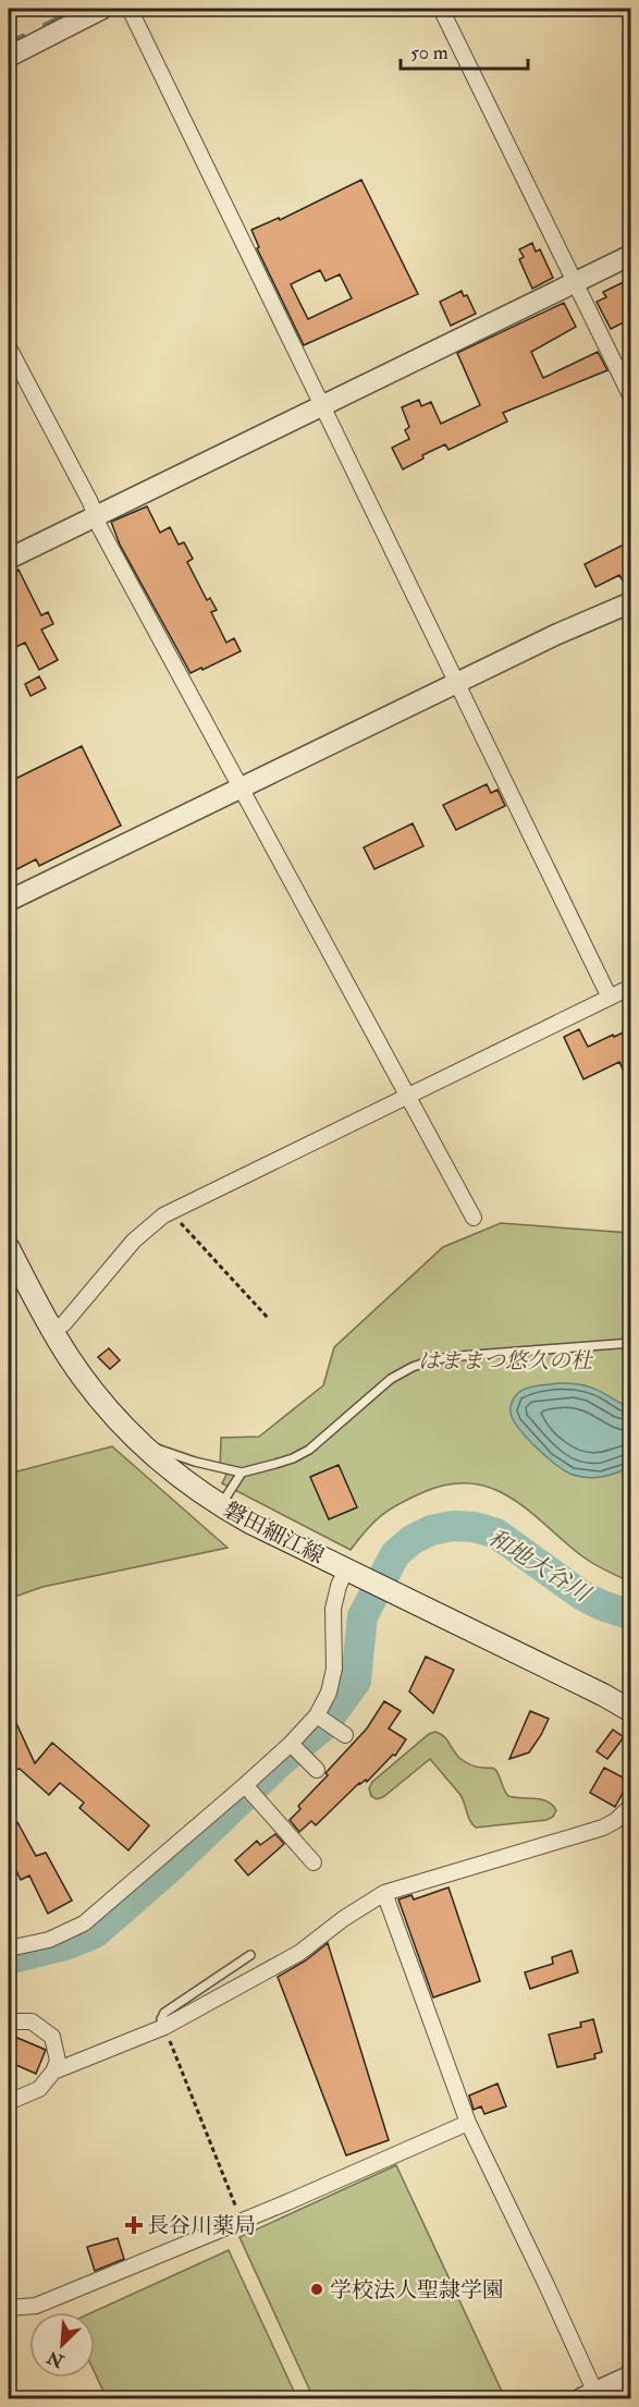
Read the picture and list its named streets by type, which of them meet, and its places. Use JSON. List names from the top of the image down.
{
  "streets": {
    "main road": ["磐田細江線"]
  },
  "water": ["和地大谷川"],
  "parks": ["はままつ悠久の杜"],
  "places": {
    "health": ["長谷川薬局"],
    "other": ["学校法人聖隷学園"]
  },
  "scale_bar": "50 m",
  "north": "bottom left"
}
